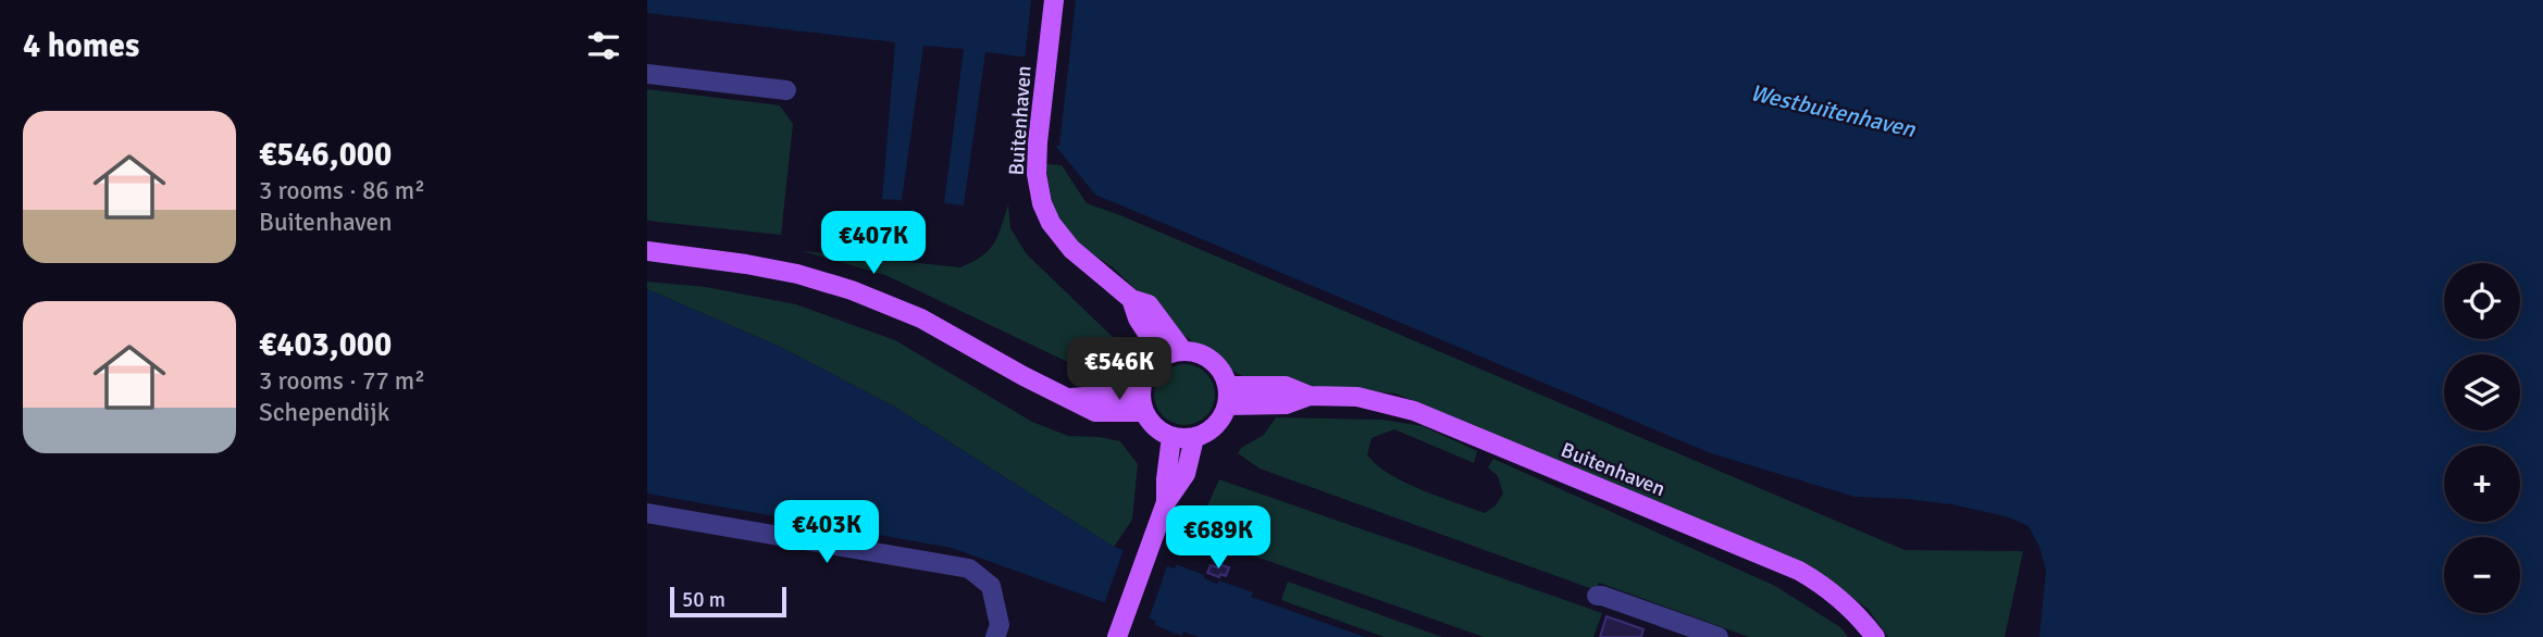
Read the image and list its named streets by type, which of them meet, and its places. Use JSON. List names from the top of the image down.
{
  "streets": {
    "main road": ["Buitenhaven"]
  },
  "water": ["Westbuitenhaven"],
  "scale_bar": "50 m",
  "page": {
    "heading": "4 homes",
    "list": [
      {
        "name": "€546,000",
        "note": "3 rooms · 86 m² · Buitenhaven"
      },
      {
        "name": "€403,000",
        "note": "3 rooms · 77 m² · Schependijk"
      }
    ],
    "price": [
      "€407K",
      "€546K",
      "€403K",
      "€689K"
    ],
    "map_buttons": ["+", "−"],
    "scale": "50 m"
  }
}
